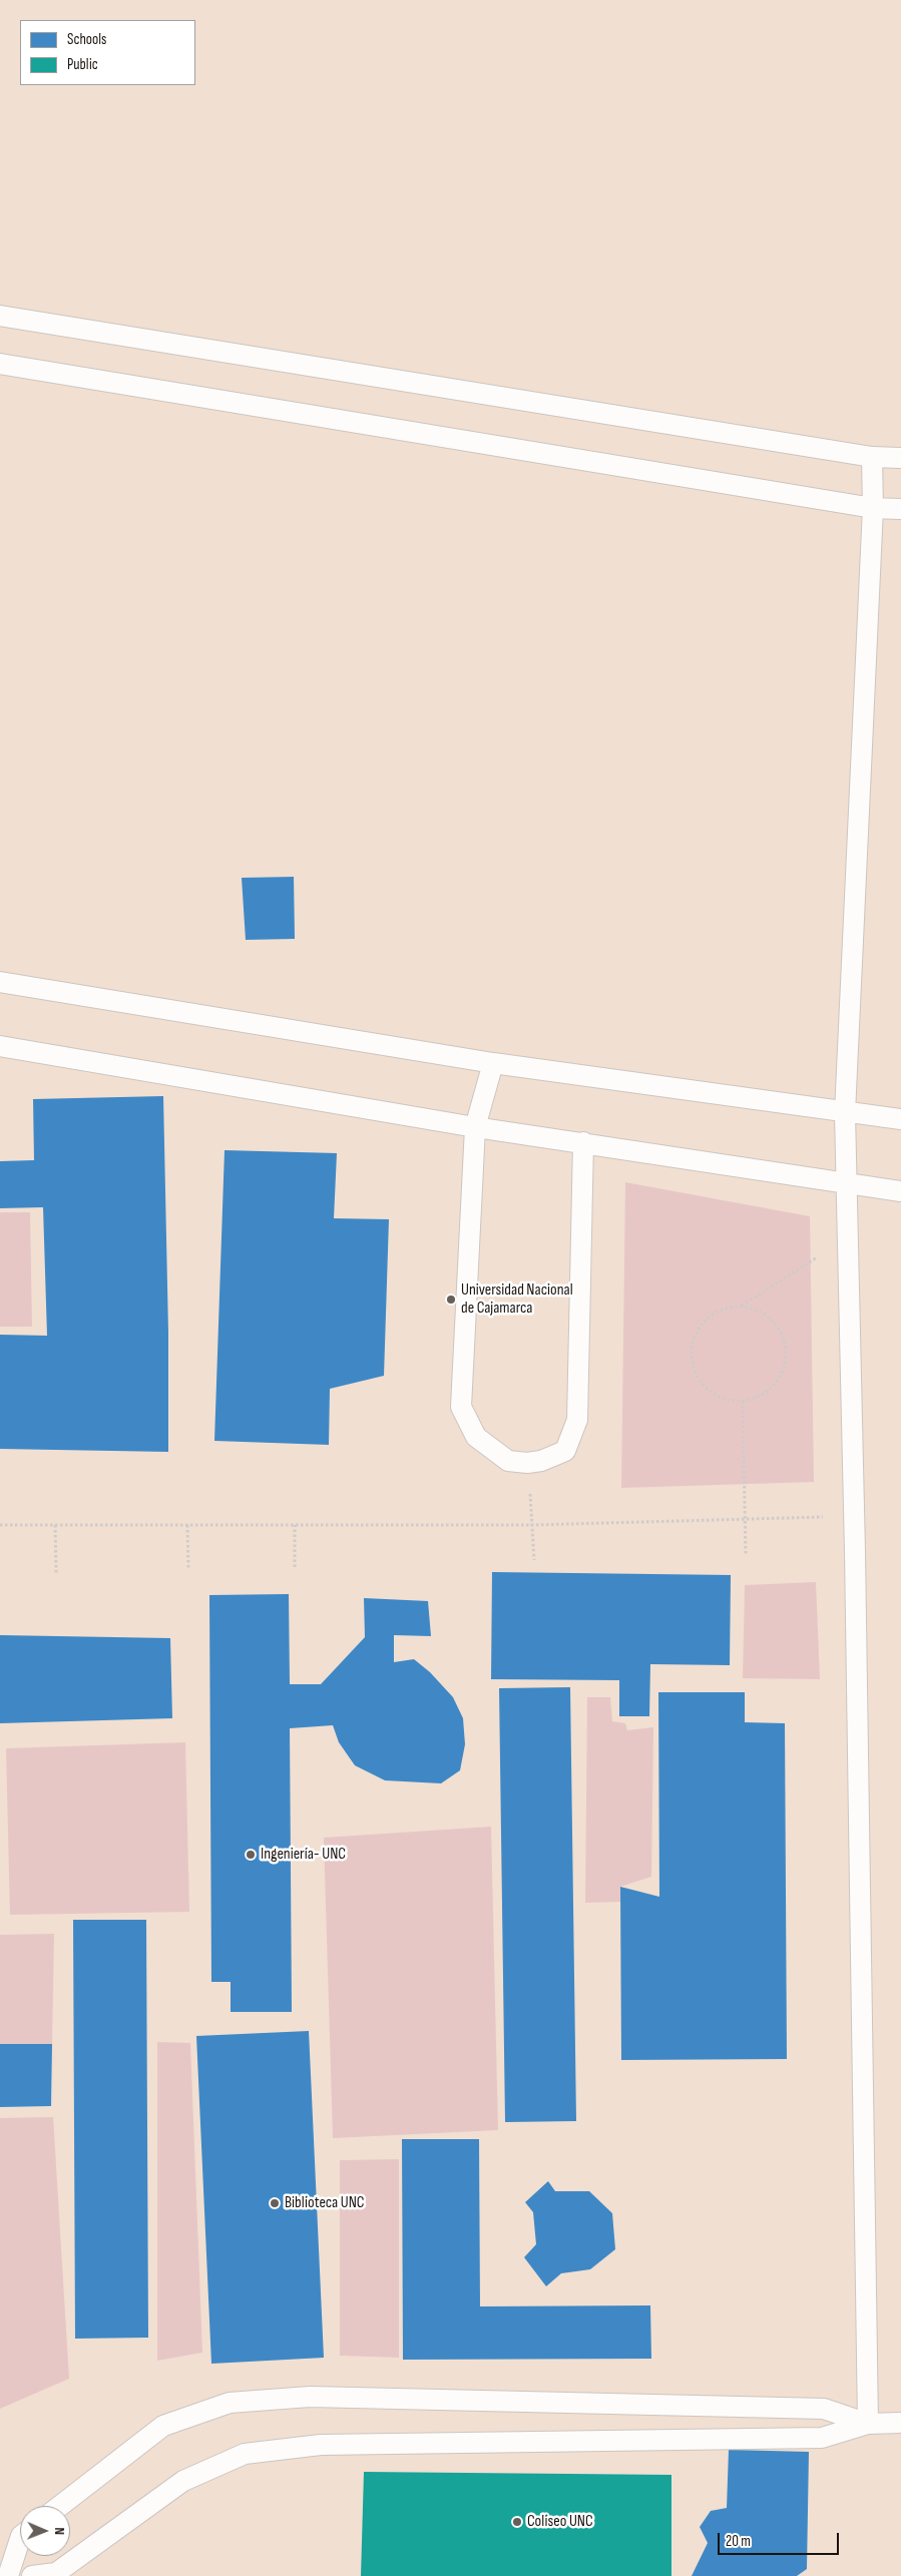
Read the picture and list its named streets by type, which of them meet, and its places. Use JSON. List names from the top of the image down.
{
  "places": [
    "Universidad Nacional de Cajamarca",
    "Ingeniería- UNC",
    "Biblioteca UNC",
    "Coliseo UNC"
  ],
  "legend": ["Schools", "Public"],
  "scale_bar": "20 m",
  "north": "right"
}
